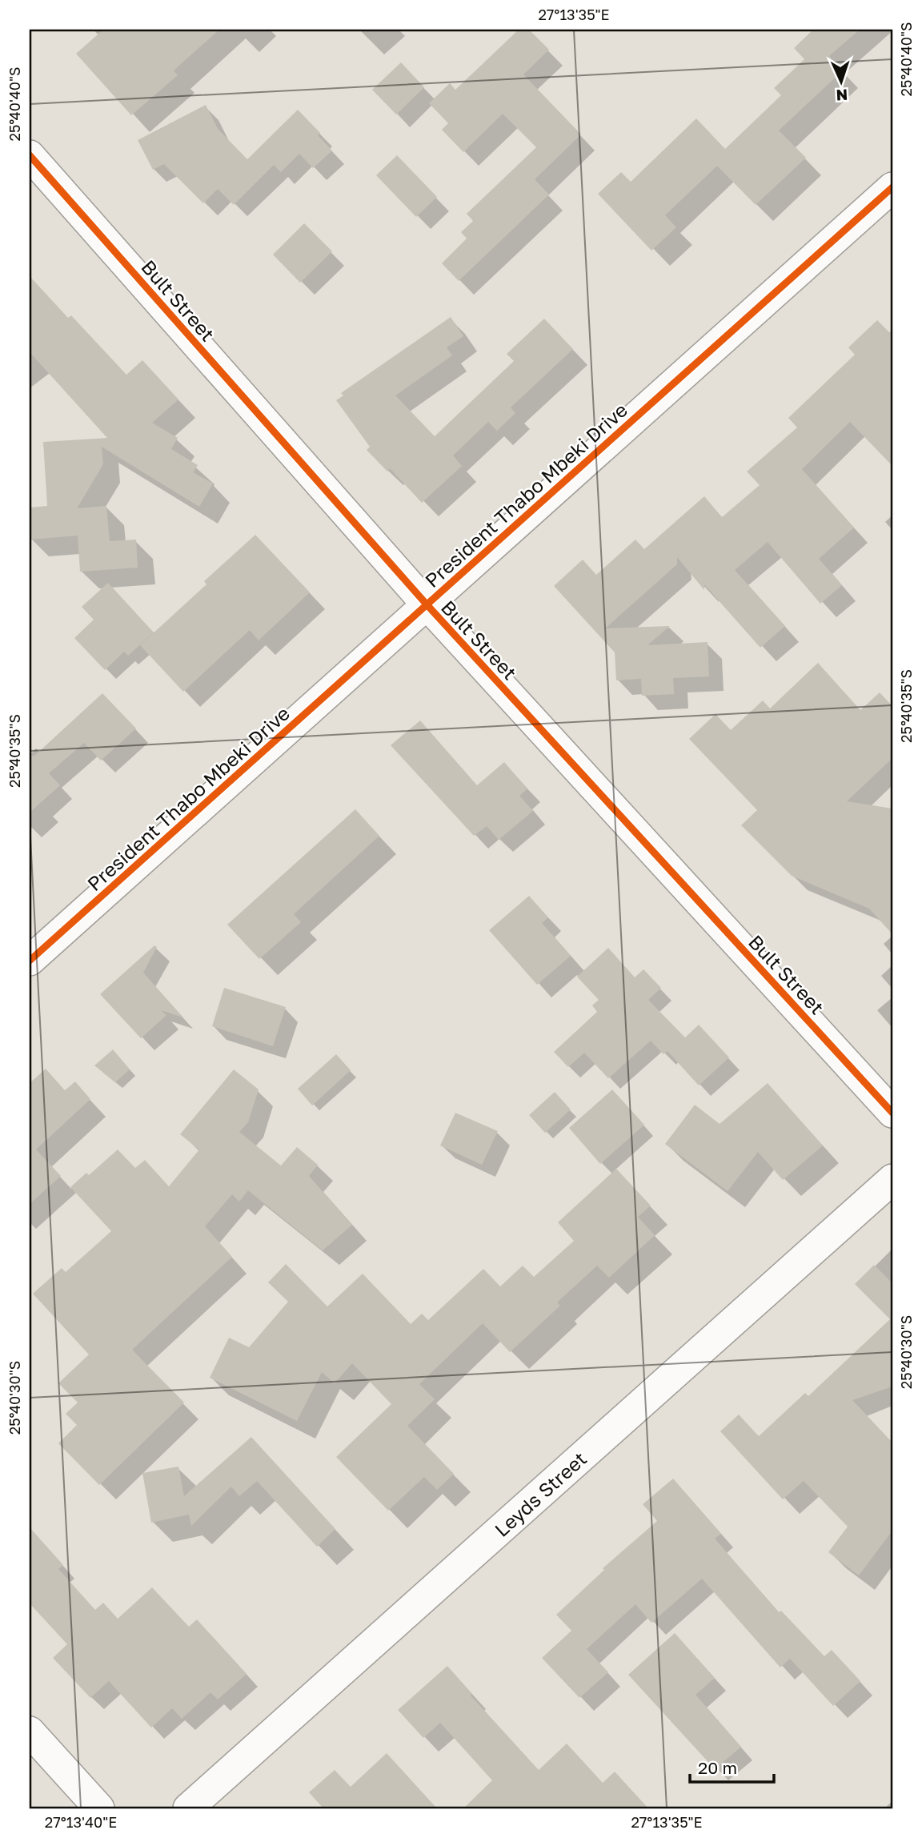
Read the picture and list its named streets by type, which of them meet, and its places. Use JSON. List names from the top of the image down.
{
  "streets": {
    "street": ["Bult Street", "President Thabo Mbeki Drive", "Leyds Street"]
  },
  "crossings": [
    ["Bult Street", "President Thabo Mbeki Drive"]
  ],
  "scale_bar": "20 m",
  "north": "bottom",
  "coordinates": [
    "27°13'35\"E",
    "25°40'40\"S",
    "25°40'35\"S",
    "25°40'30\"S",
    "27°13'40\"E"
  ]
}
